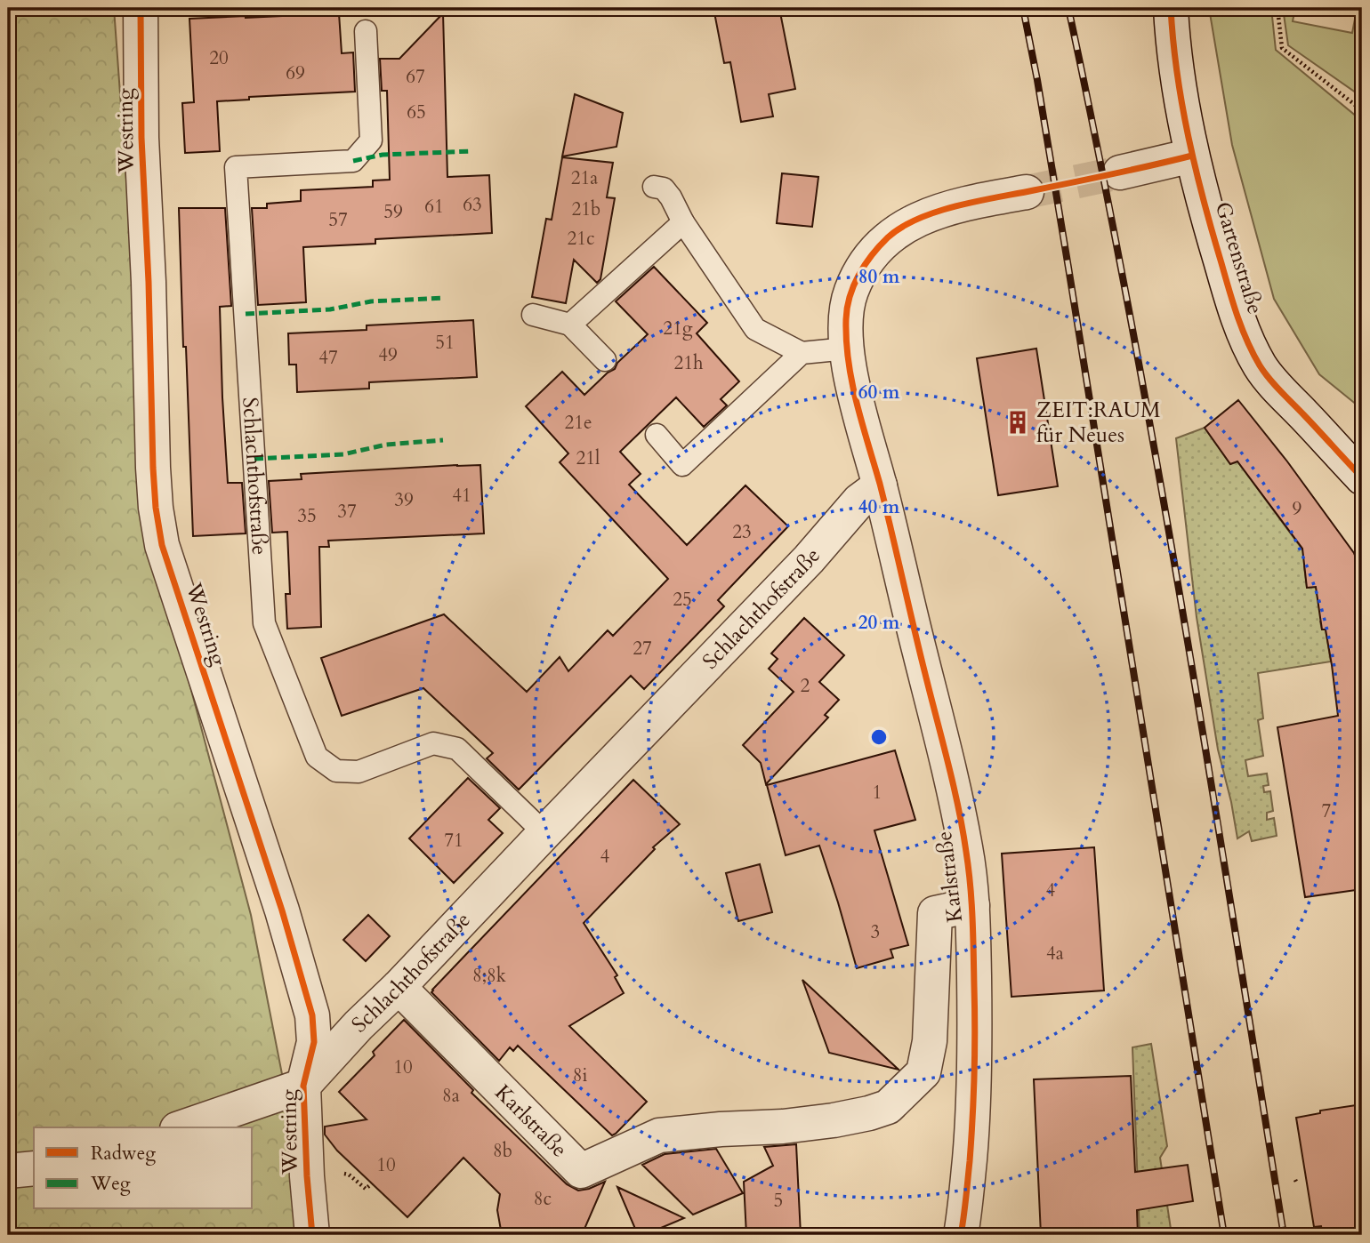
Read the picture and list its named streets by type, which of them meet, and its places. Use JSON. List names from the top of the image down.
{
  "streets": {
    "street": [
      "Westring",
      "Gartenstraße",
      "Schlachthofstraße",
      "Karlstraße"
    ]
  },
  "crossings": [
    ["Westring", "Schlachthofstraße"],
    ["Schlachthofstraße", "Karlstraße"]
  ],
  "places": {
    "building": ["ZEIT:RAUM für Neues"]
  },
  "house_numbers": [
    "20",
    "69",
    "67",
    "65",
    "21a",
    "63",
    "61",
    "21b",
    "59",
    "57",
    "21c",
    "21g",
    "51",
    "49",
    "47",
    "21h",
    "21e",
    "21l",
    "41",
    "39",
    "9",
    "37",
    "35",
    "23",
    "25",
    "27",
    "2",
    "1",
    "7",
    "71",
    "4",
    "4",
    "3",
    "4a",
    "8;8k",
    "10",
    "8i",
    "8a",
    "8b",
    "10",
    "8c",
    "5"
  ],
  "legend": ["Radweg", "Weg"],
  "rings": [
    "80 m",
    "60 m",
    "40 m",
    "20 m"
  ]
}
